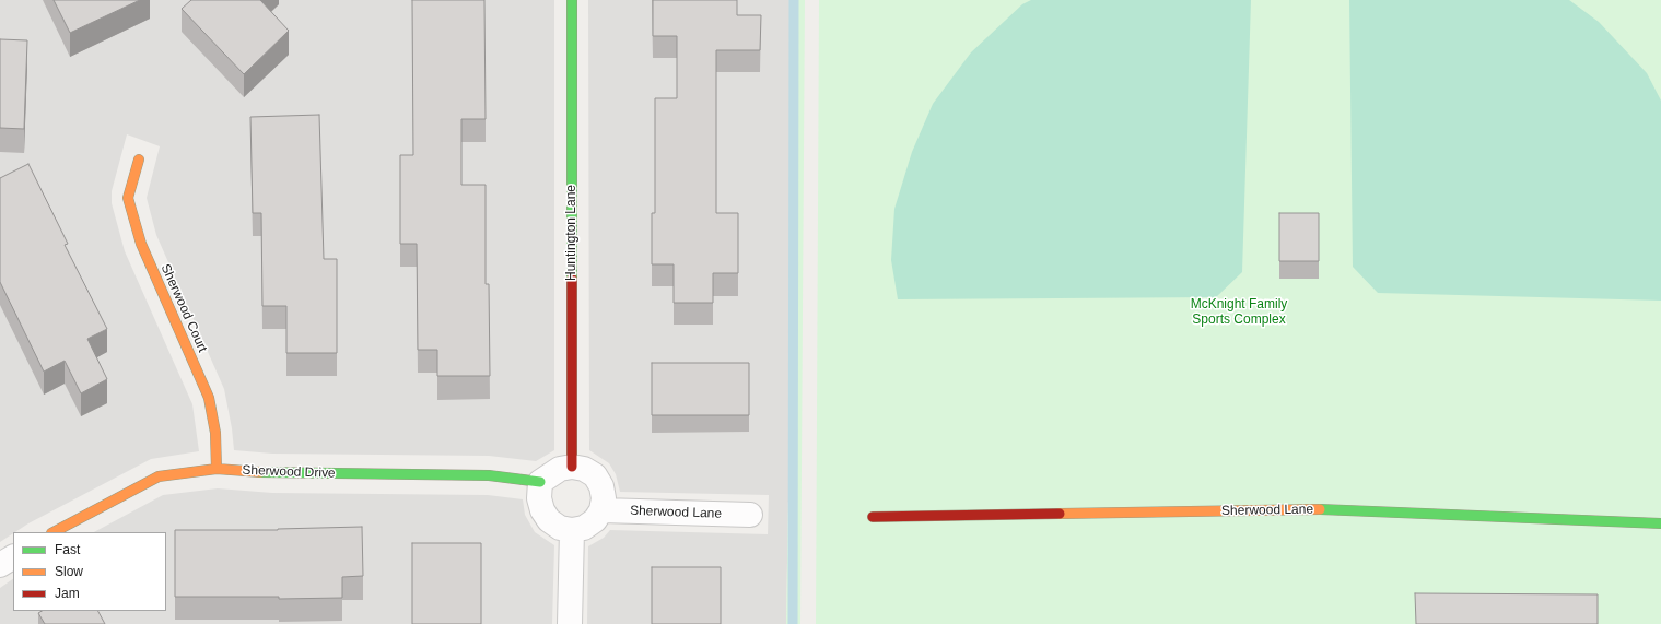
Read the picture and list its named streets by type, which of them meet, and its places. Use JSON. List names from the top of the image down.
{
  "streets": {
    "street": [
      "Huntington Lane",
      "Sherwood Court",
      "Sherwood Drive",
      "Sherwood Lane"
    ]
  },
  "crossings": [
    ["Huntington Lane", "Sherwood Drive"],
    ["Huntington Lane", "Sherwood Lane"],
    ["Sherwood Court", "Sherwood Drive"],
    ["Sherwood Drive", "Sherwood Lane"]
  ],
  "parks": ["McKnight Family Sports Complex"],
  "legend": ["Fast", "Slow", "Jam"]
}
